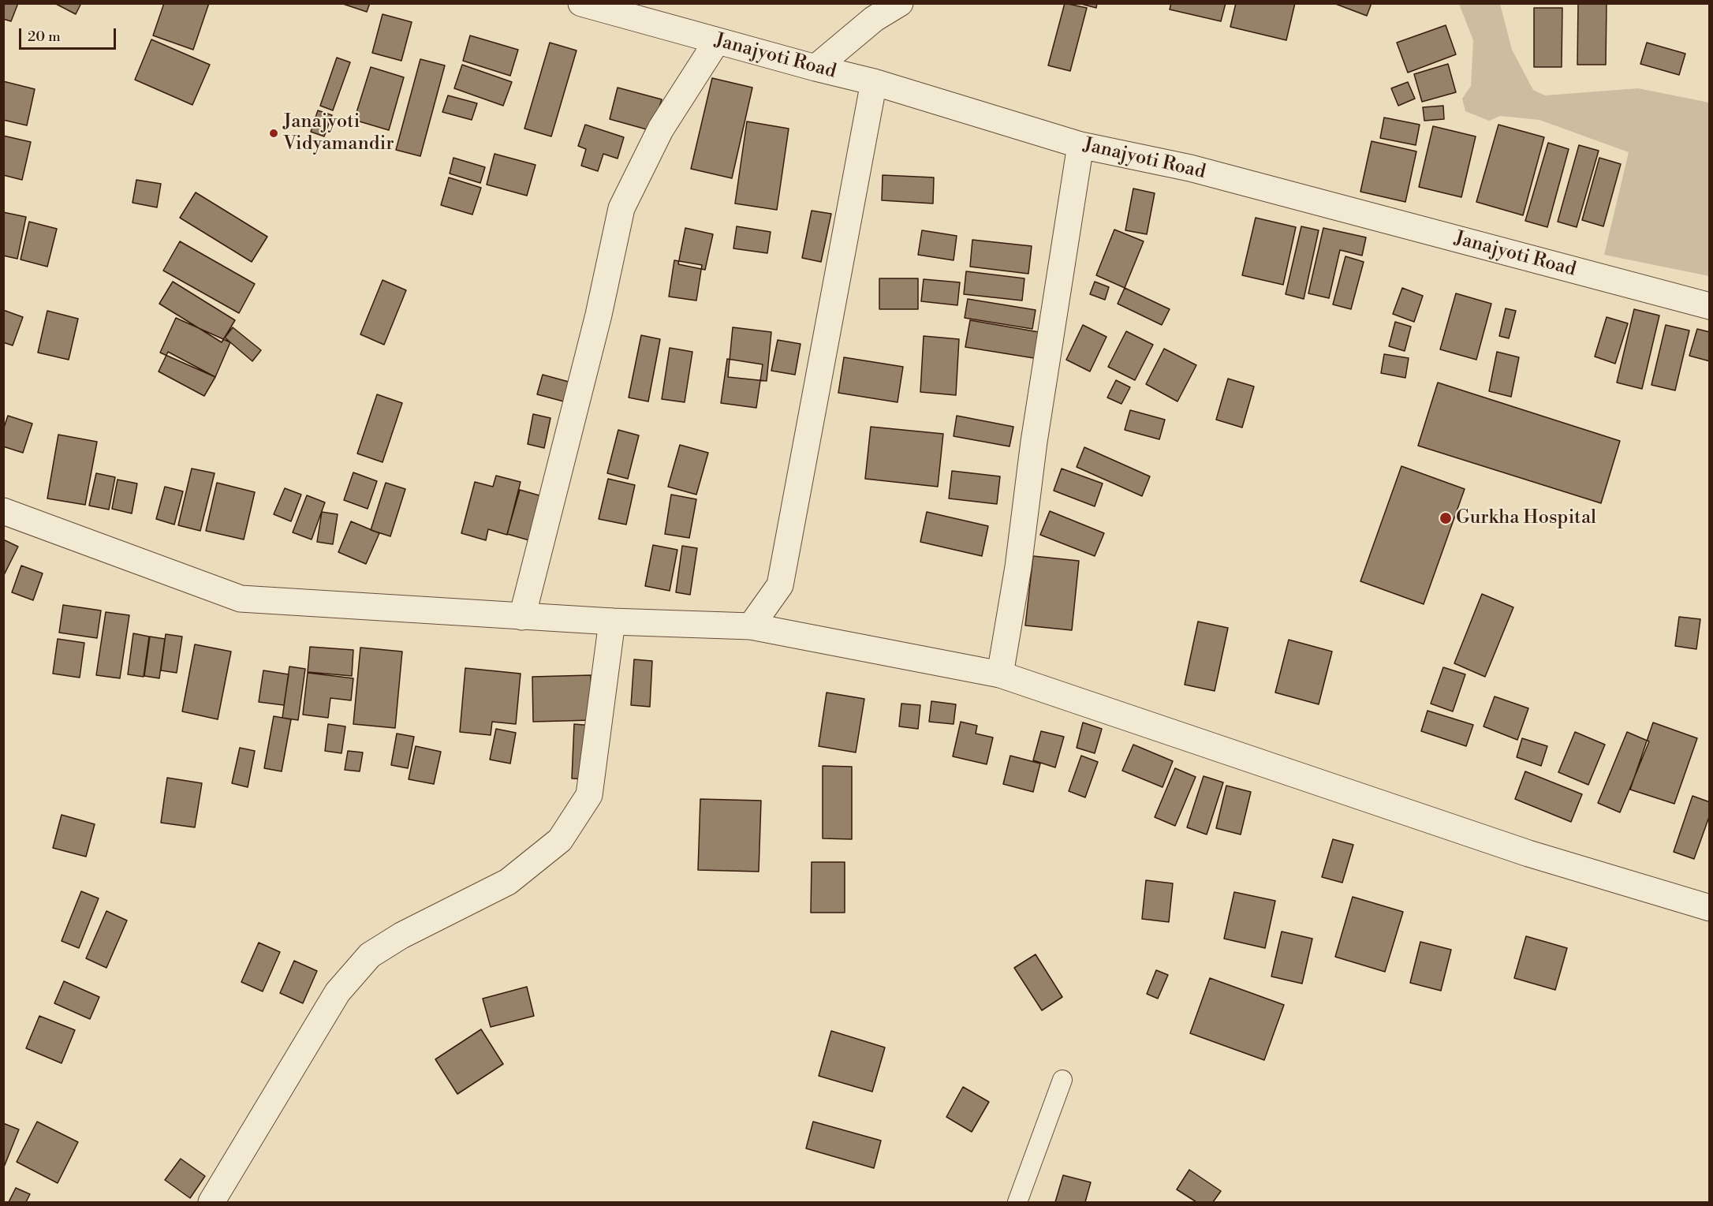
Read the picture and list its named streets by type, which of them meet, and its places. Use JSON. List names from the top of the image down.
{
  "streets": {
    "street": ["Janajyoti Road"]
  },
  "places": ["Janajyoti Vidyamandir", "Gurkha Hospital"],
  "scale_bar": "20 m"
}
